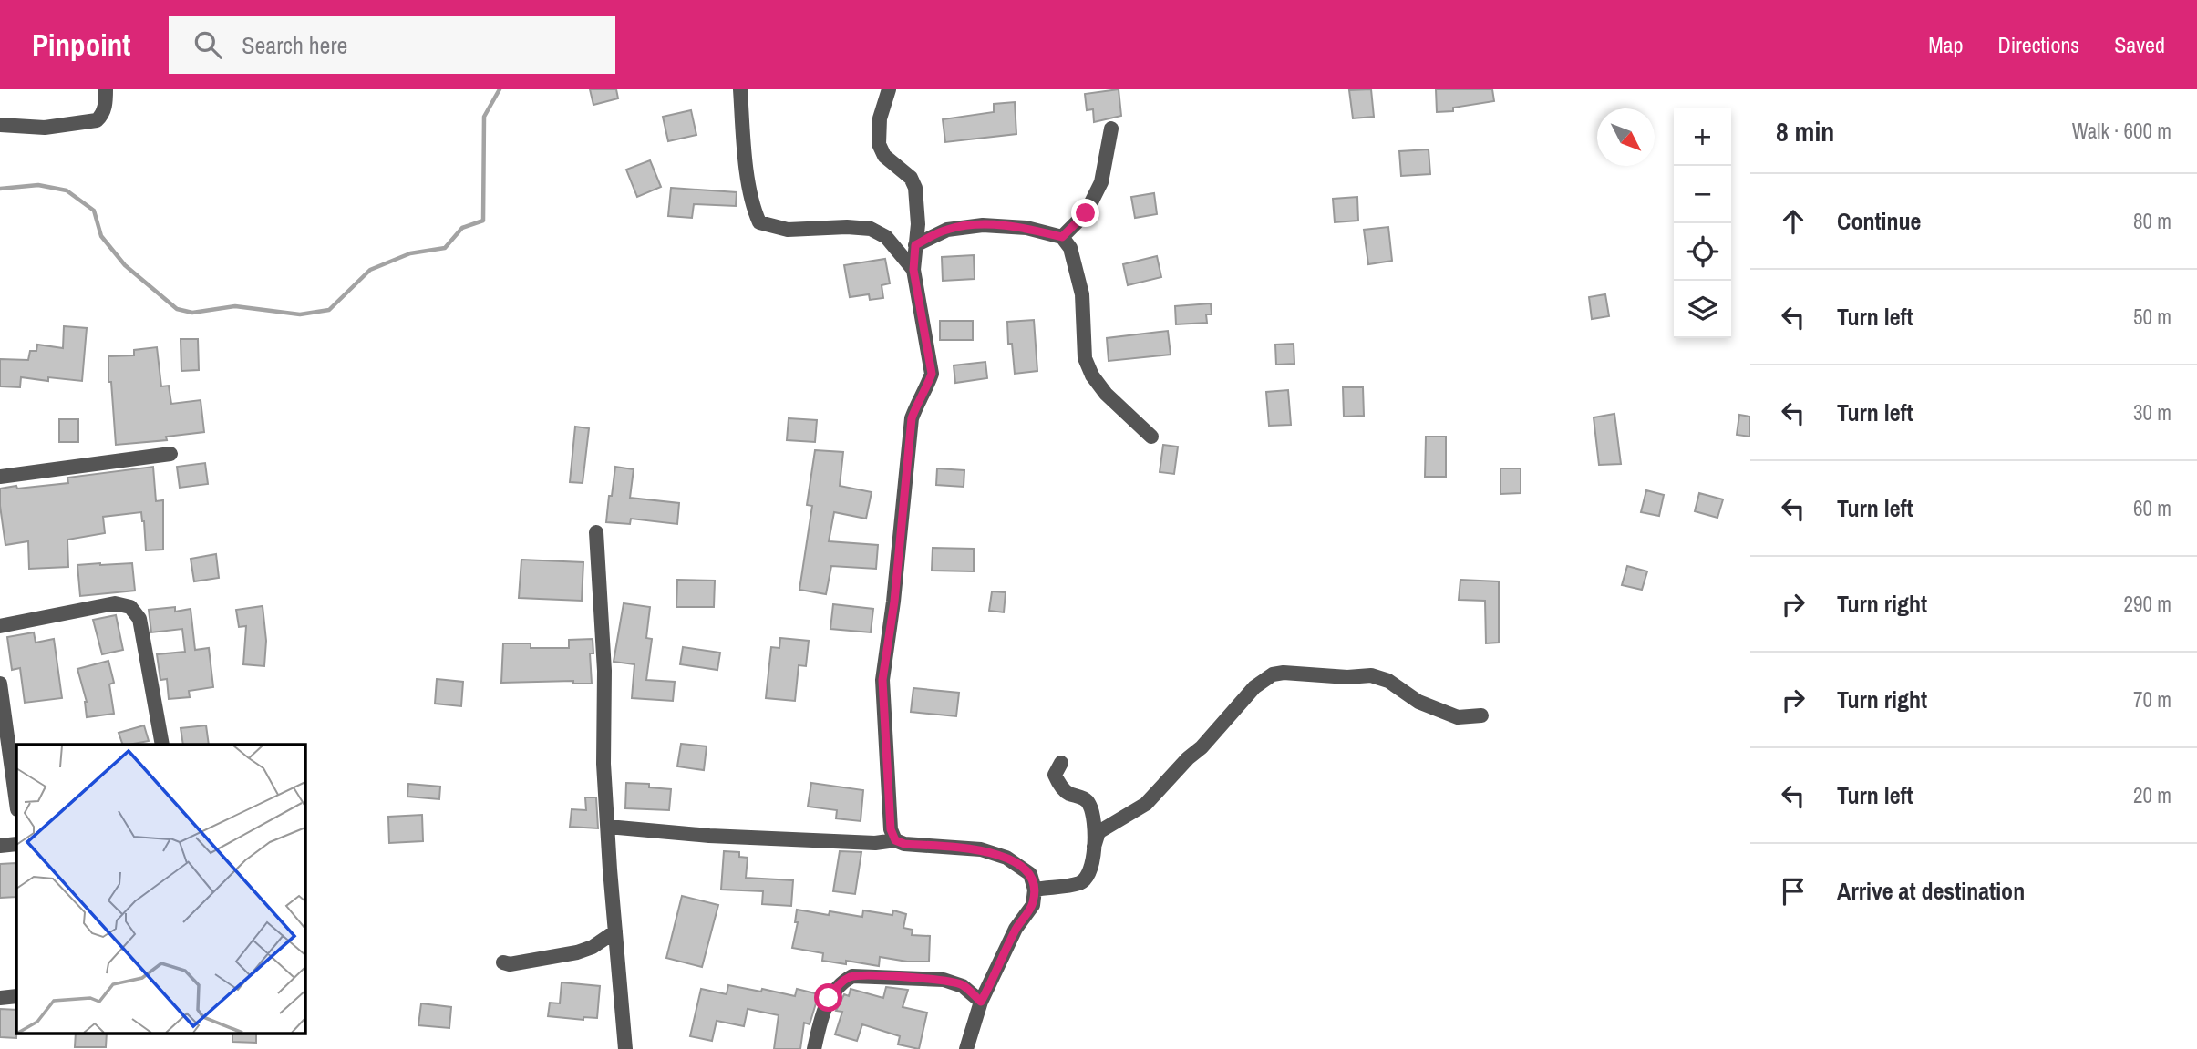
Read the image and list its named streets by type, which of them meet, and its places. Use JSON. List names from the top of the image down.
{
  "north": "bottom right",
  "page": {
    "header": "Pinpoint",
    "search": "Search here",
    "nav": ["Map", "Directions", "Saved"],
    "heading": ["8 min", "Walk · 600 m"],
    "map_buttons": ["+", "−"],
    "list": [
      ["Continue", "80 m"],
      ["Turn left", "50 m"],
      ["Turn left", "30 m"],
      ["Turn left", "60 m"],
      ["Turn right", "290 m"],
      ["Turn right", "70 m"],
      ["Turn left", "20 m"],
      "Arrive at destination"
    ]
  }
}
